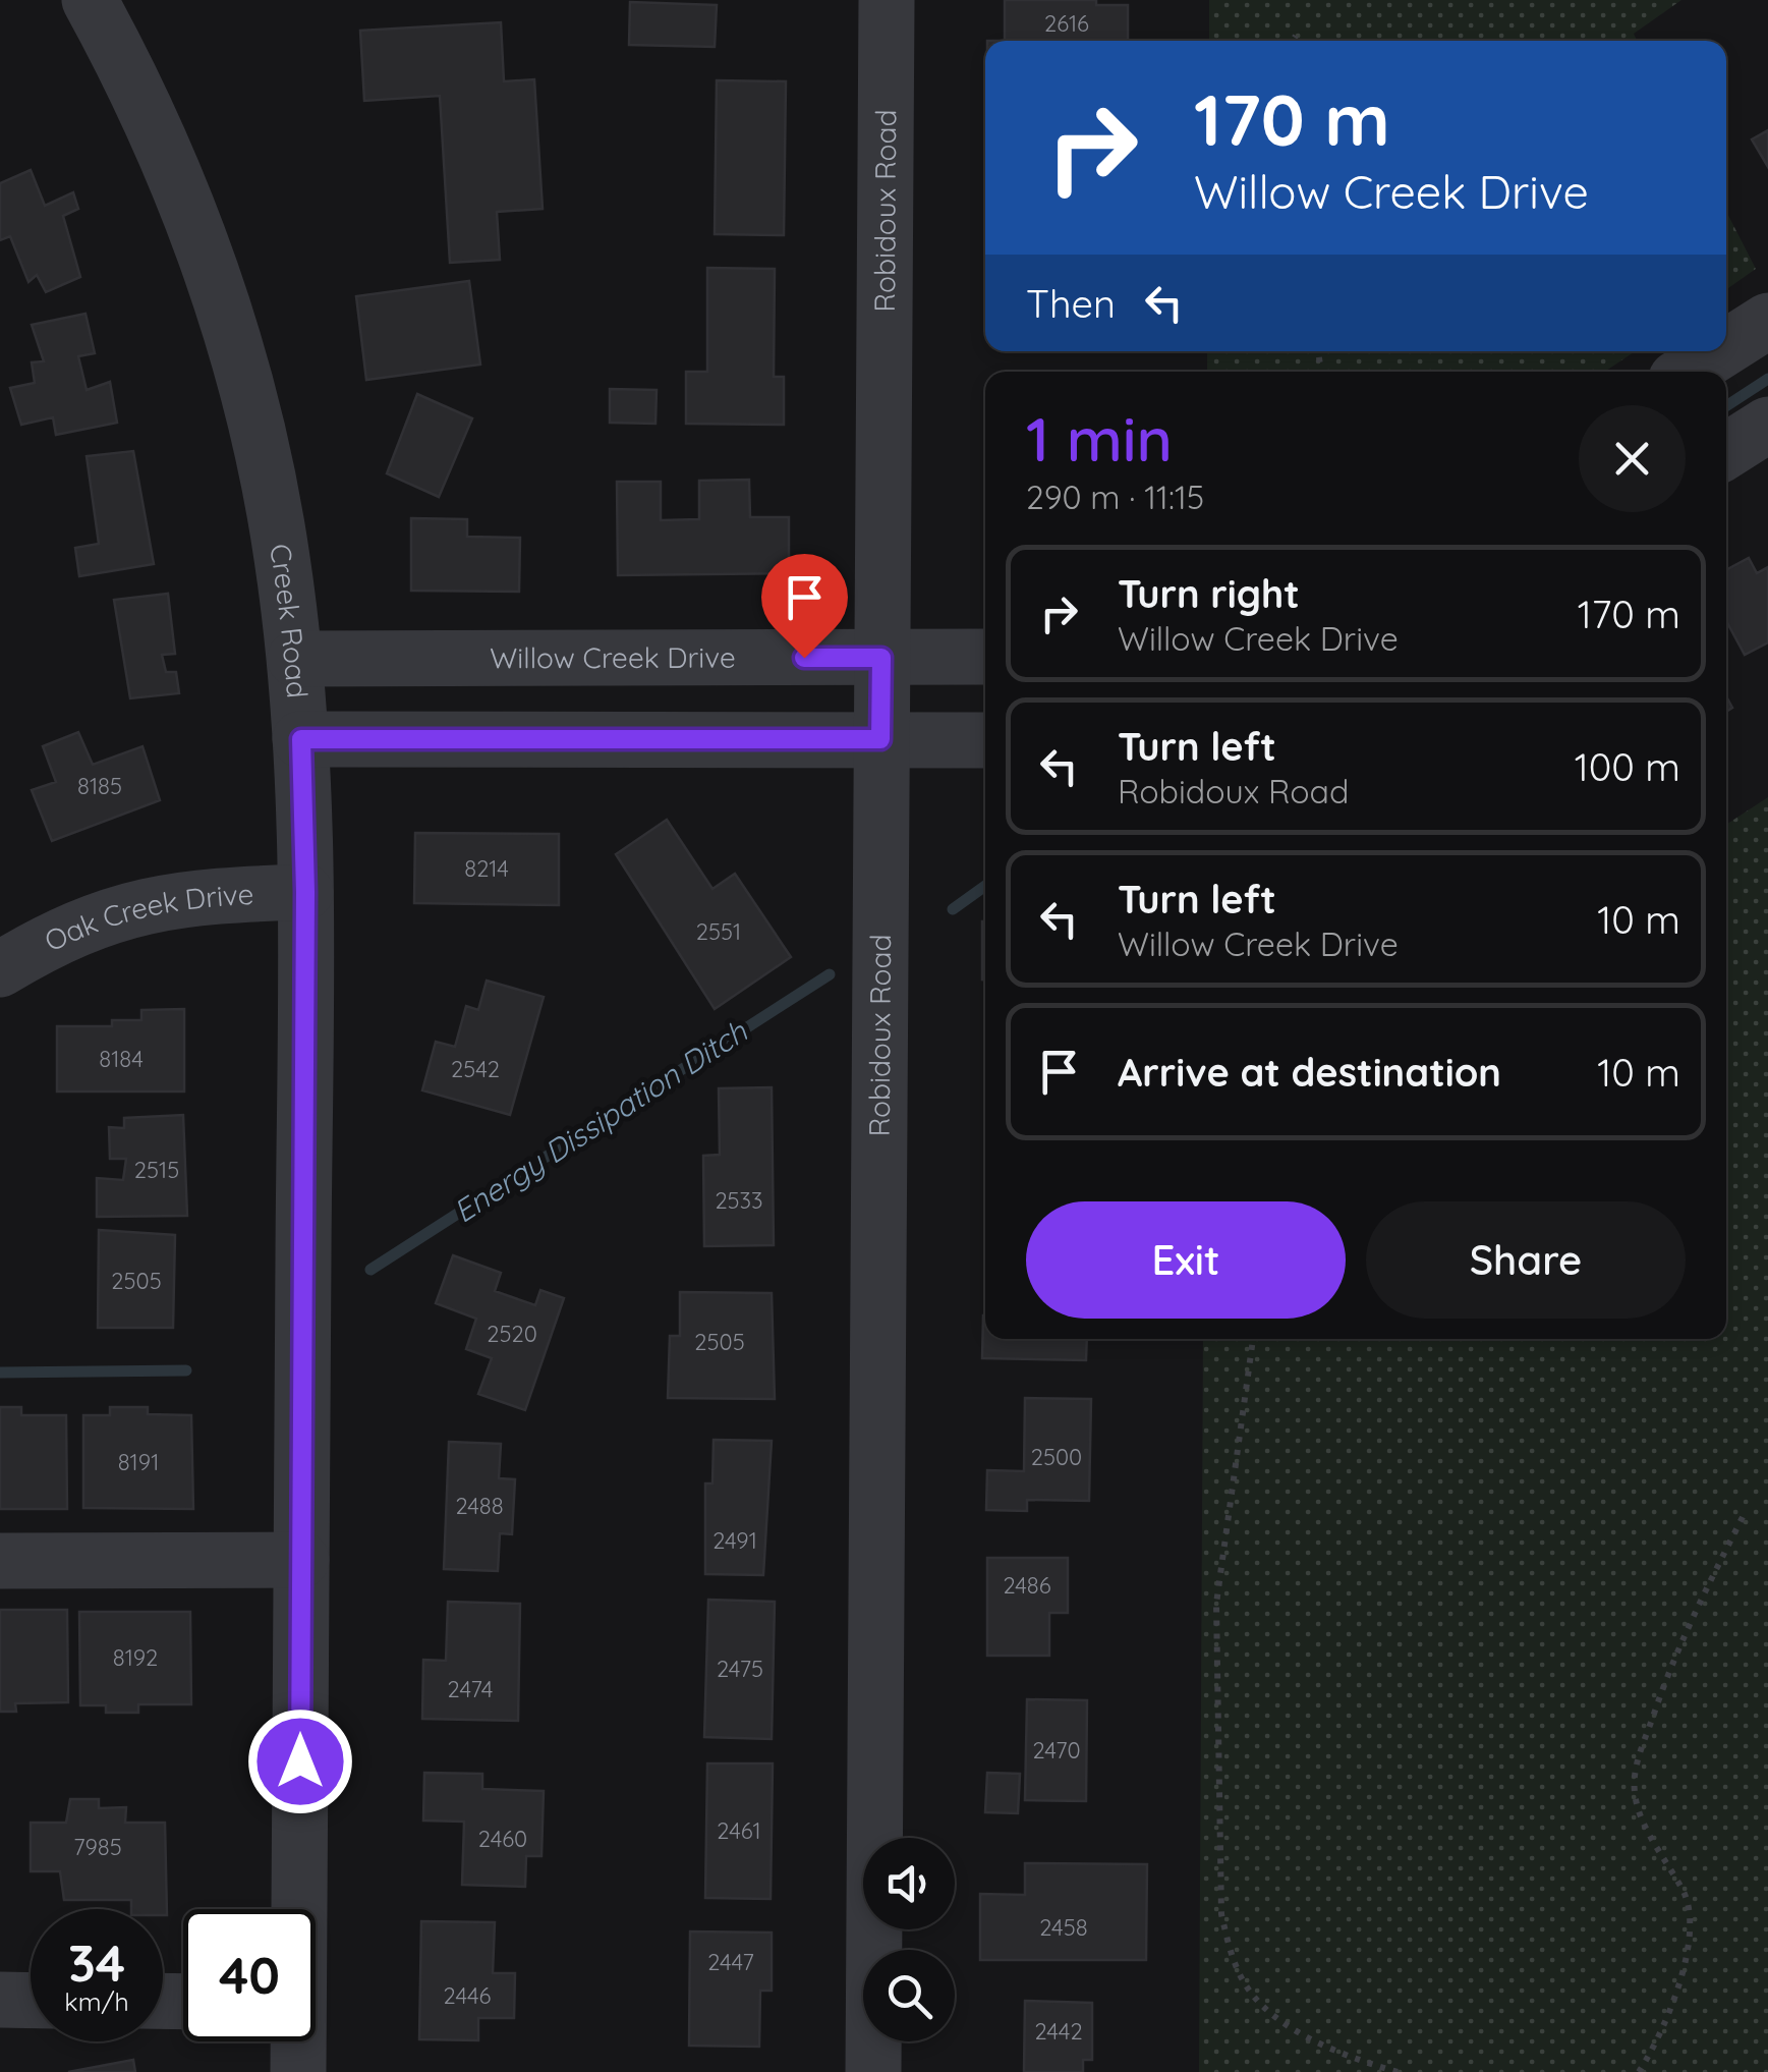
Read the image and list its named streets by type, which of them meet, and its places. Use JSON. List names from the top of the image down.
{
  "streets": {
    "street": [
      "Robidoux Road",
      "Creek Road",
      "Willow Creek Drive",
      "Oak Creek Drive"
    ]
  },
  "crossings": [
    ["Robidoux Road", "Willow Creek Drive"],
    ["Creek Road", "Willow Creek Drive"],
    ["Creek Road", "Oak Creek Drive"]
  ],
  "water": ["Energy Dissipation Ditch"],
  "house_numbers": [
    "2616",
    "8185",
    "8214",
    "2551",
    "8184",
    "2542",
    "2515",
    "2533",
    "2505",
    "2520",
    "2505",
    "2500",
    "8191",
    "2488",
    "2491",
    "2486",
    "8192",
    "2475",
    "2474",
    "2470",
    "2461",
    "2460",
    "7985",
    "2458",
    "2447",
    "2446",
    "2442"
  ],
  "page": {
    "turn": ["170 m", "Willow Creek Drive"],
    "then": "Then",
    "heading": ["1 min", "290 m · 11:15"],
    "list": [
      {
        "name": "Turn right",
        "note": "Willow Creek Drive",
        "value": "170 m"
      },
      {
        "name": "Turn left",
        "note": "Robidoux Road",
        "value": "100 m"
      },
      {
        "name": "Turn left",
        "note": "Willow Creek Drive",
        "value": "10 m"
      },
      {
        "name": "Arrive at destination",
        "value": "10 m"
      }
    ],
    "buttons": ["Exit", "Share"],
    "speed": "34 km/h",
    "limit": "40"
  }
}
